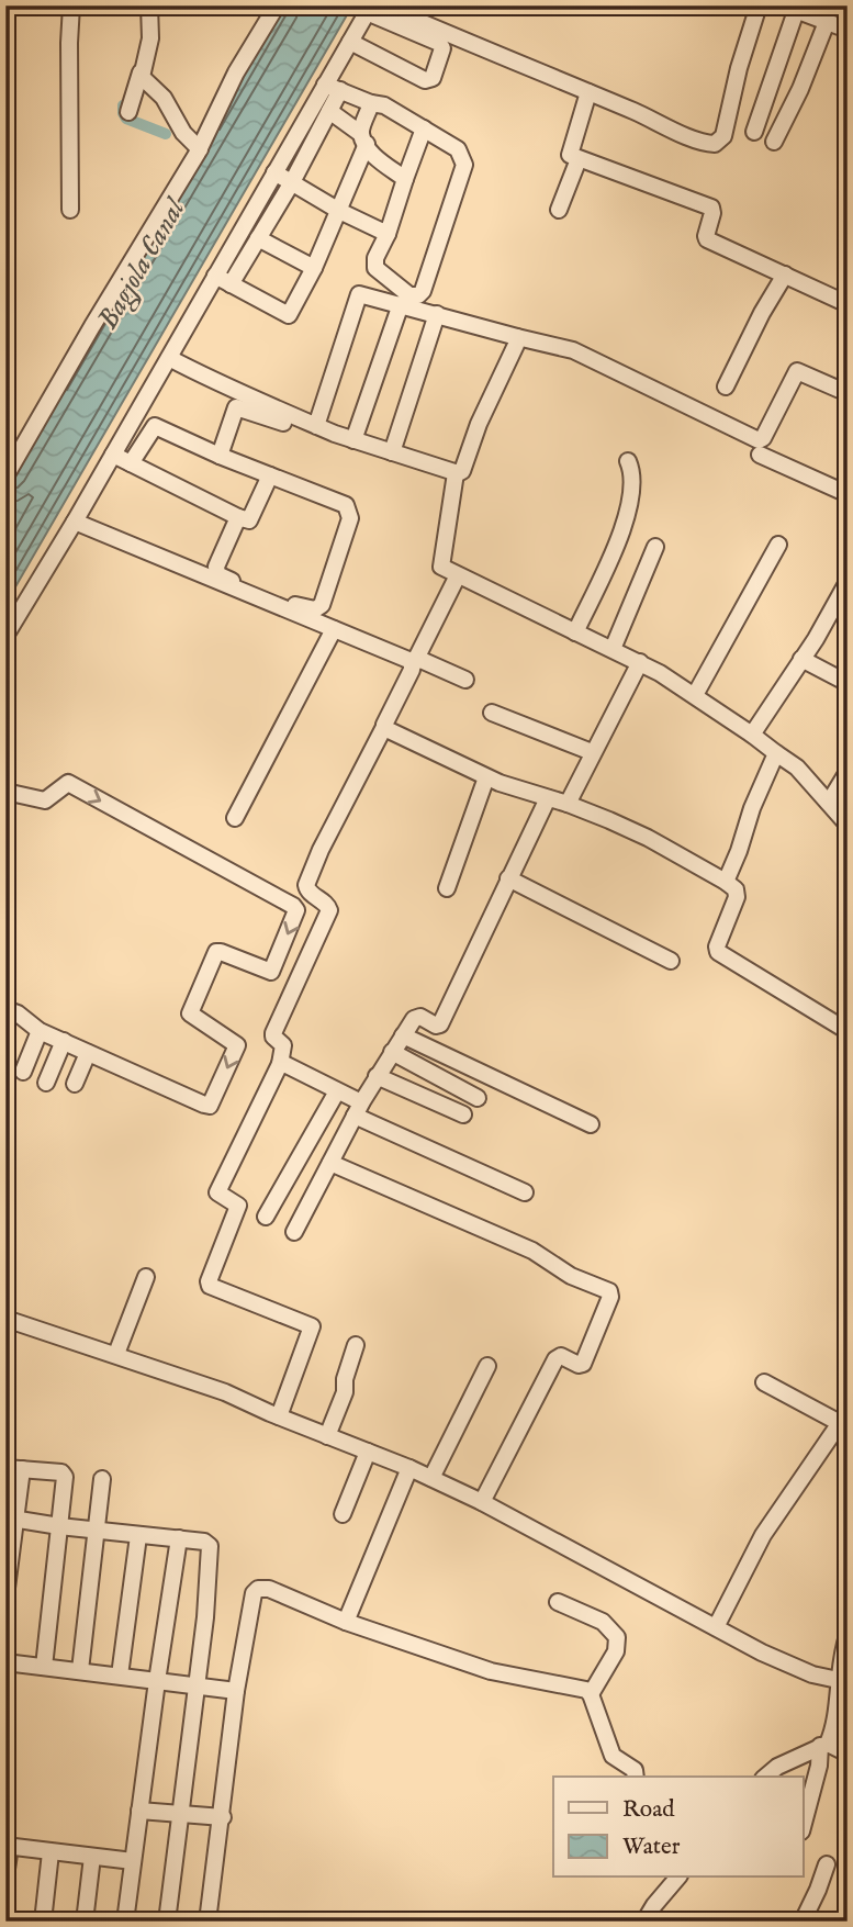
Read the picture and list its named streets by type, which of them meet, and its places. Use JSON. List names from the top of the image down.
{
  "water": ["Bagjola Canal"],
  "legend": ["Road", "Water"]
}
